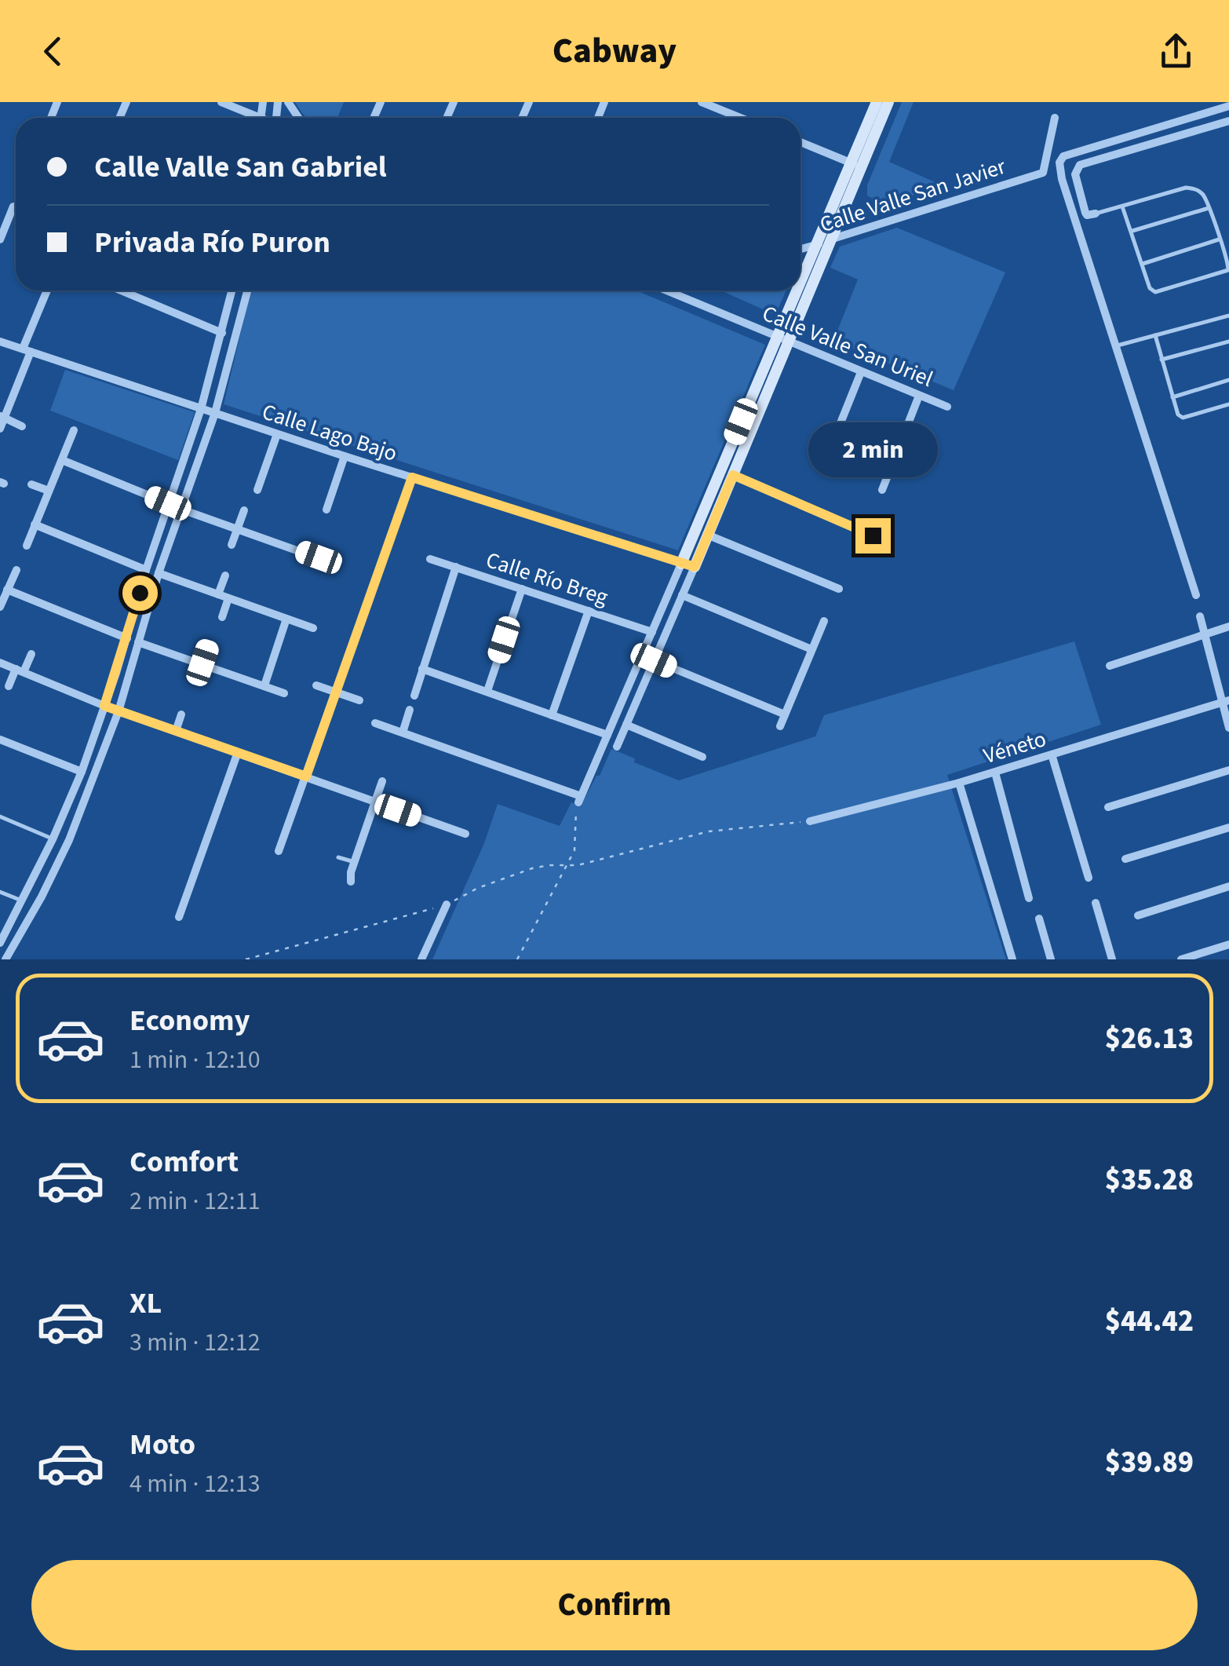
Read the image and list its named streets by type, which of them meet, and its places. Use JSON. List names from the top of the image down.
{
  "streets": {
    "street": [
      "Calle Valle San Javier",
      "Calle Valle San Uriel",
      "Calle Lago Bajo",
      "Calle Río Breg",
      "Véneto"
    ]
  },
  "page": {
    "header": "Cabway",
    "banner": ["Calle Valle San Gabriel", "Privada Río Puron"],
    "bubble": "2 min",
    "list": [
      {
        "name": "Economy",
        "note": "1 min · 12:10",
        "value": "$26.13"
      },
      {
        "name": "Comfort",
        "note": "2 min · 12:11",
        "value": "$35.28"
      },
      {
        "name": "XL",
        "note": "3 min · 12:12",
        "value": "$44.42"
      },
      {
        "name": "Moto",
        "note": "4 min · 12:13",
        "value": "$39.89"
      }
    ],
    "buttons": "Confirm"
  }
}
